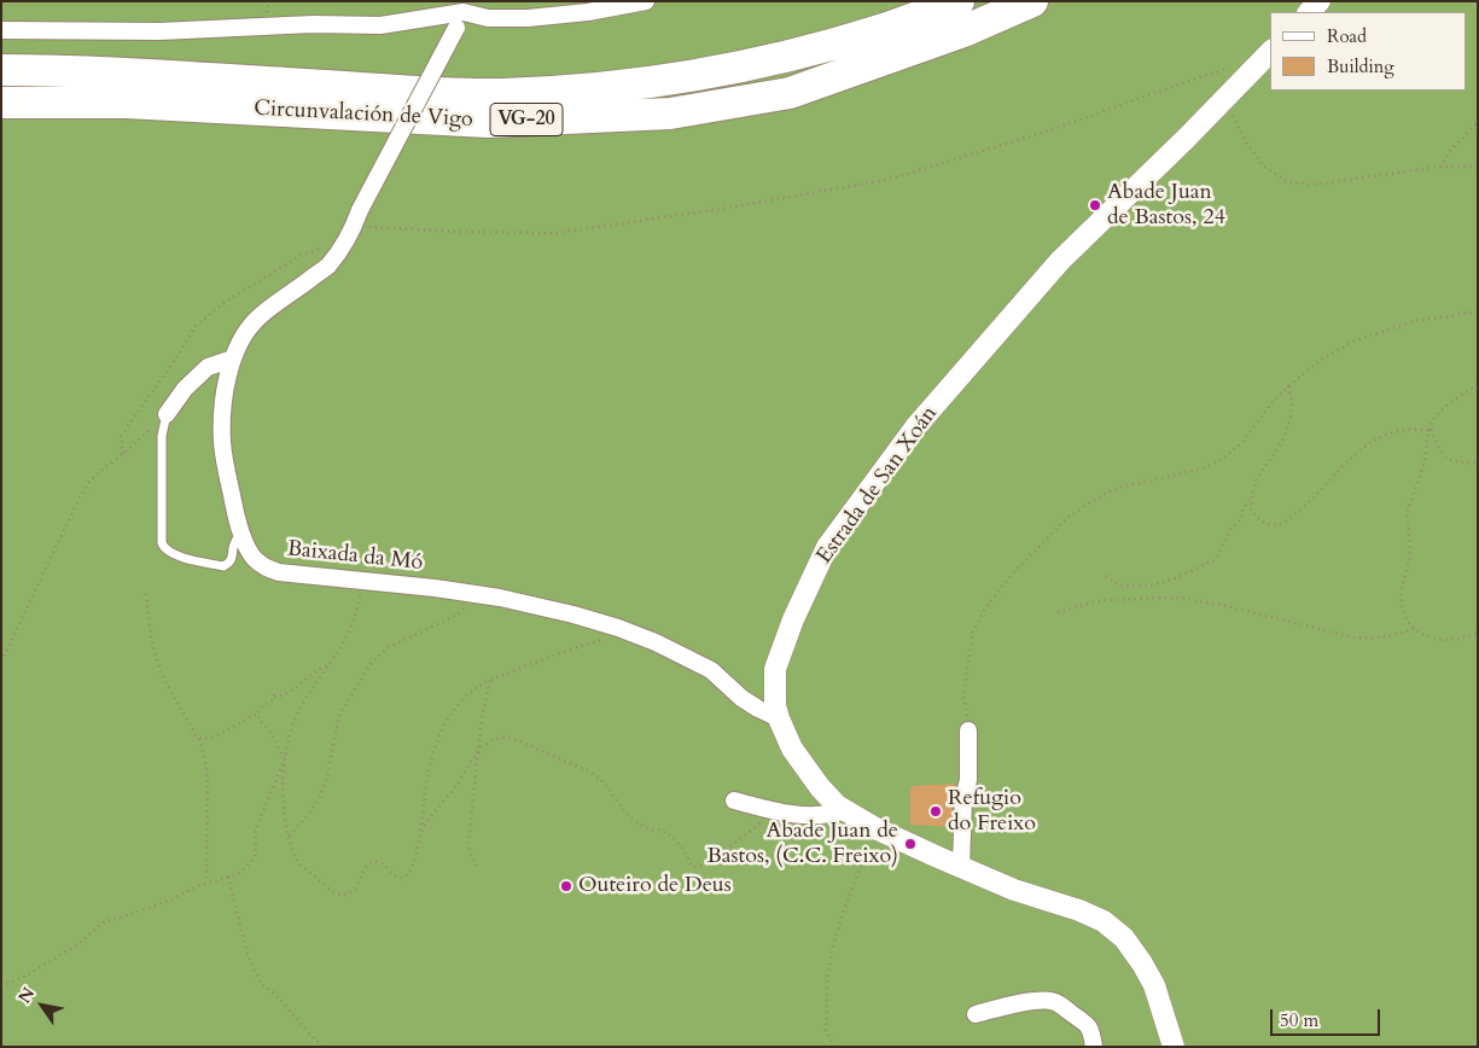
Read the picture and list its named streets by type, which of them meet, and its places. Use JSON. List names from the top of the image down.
{
  "streets": {
    "highway": ["Circunvalación de Vigo", "VG-20"],
    "street": ["Estrada de San Xoán", "Baixada da Mó"]
  },
  "crossings": [
    ["Estrada de San Xoán", "Baixada da Mó"]
  ],
  "places": [
    "Abade Juan de Bastos, 24",
    "Refugio do Freixo",
    "Abade Juan de Bastos, (C.C. Freixo)",
    "Outeiro de Deus"
  ],
  "legend": ["Road", "Building"],
  "scale_bar": "50 m",
  "north": "top left"
}
